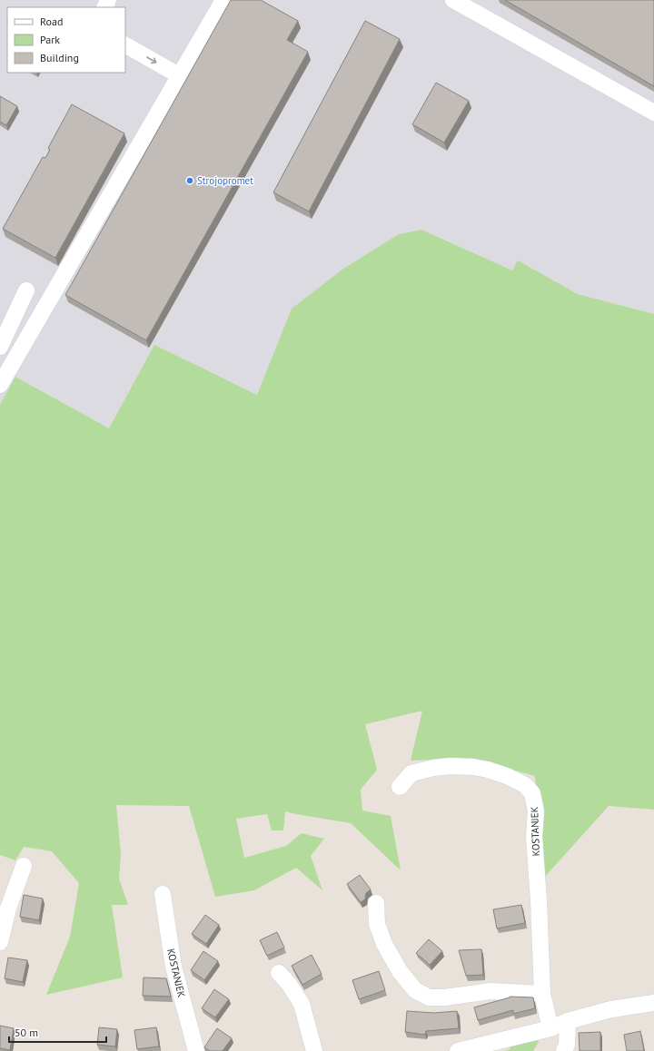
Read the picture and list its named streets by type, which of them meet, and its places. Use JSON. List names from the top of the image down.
{
  "streets": {
    "street": ["KOSTANJEK"]
  },
  "places": ["Strojopromet"],
  "legend": ["Road", "Park", "Building"],
  "scale_bar": "50 m"
}
